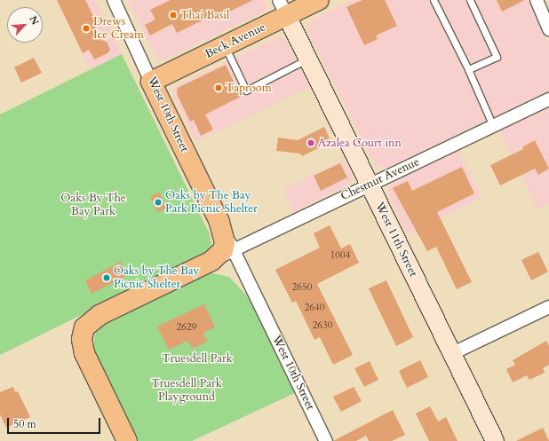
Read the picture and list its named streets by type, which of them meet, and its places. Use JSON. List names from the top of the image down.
{
  "streets": {
    "main road": [
      "Beck Avenue",
      "West 10th Street",
      "Chestnut Avenue",
      "West 11th Street"
    ]
  },
  "crossings": [
    ["Beck Avenue", "West 10th Street"],
    ["Beck Avenue", "West 11th Street"],
    ["West 10th Street", "Chestnut Avenue"],
    ["Chestnut Avenue", "West 11th Street"]
  ],
  "parks": ["Oaks By The Bay Park", "Truesdell Park", "Truesdell Park Playground"],
  "places": [
    "Thai Basil",
    "Drews Ice Cream",
    "Taproom",
    "Azalea Court inn",
    "Oaks by The Bay Park Picnic Shelter",
    "Oaks by The Bay Picnic Shelter"
  ],
  "house_numbers": [
    "1004",
    "2650",
    "2640",
    "2630",
    "2629"
  ],
  "scale_bar": "50 m",
  "north": "top right"
}
